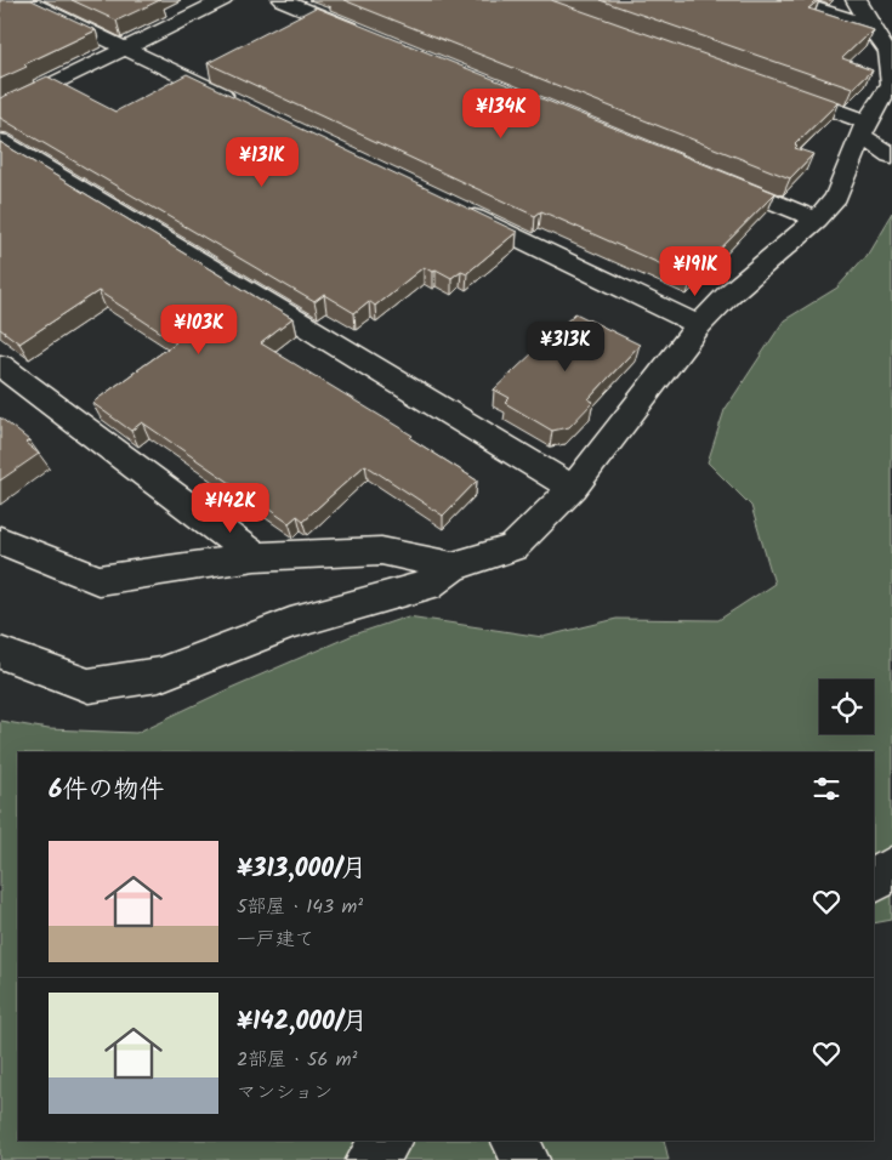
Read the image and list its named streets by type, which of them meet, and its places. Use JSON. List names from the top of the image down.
{
  "page": {
    "price": [
      "¥134K",
      "¥131K",
      "¥191K",
      "¥103K",
      "¥313K",
      "¥142K"
    ],
    "heading": "6件の物件",
    "list": [
      {
        "name": "¥313,000/月",
        "note": "5部屋 · 143 m² · 一戸建て"
      },
      {
        "name": "¥142,000/月",
        "note": "2部屋 · 56 m² · マンション"
      }
    ]
  }
}
